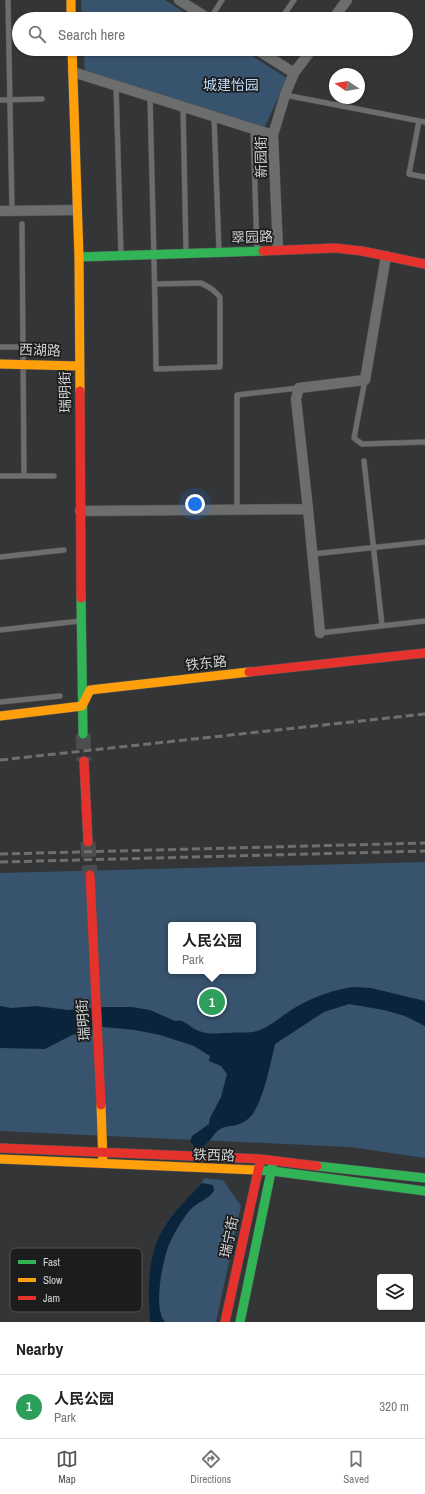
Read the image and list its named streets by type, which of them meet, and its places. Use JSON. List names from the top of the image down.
{
  "streets": {
    "street": [
      "新园街",
      "翠园路",
      "西湖路",
      "瑞明街",
      "铁东路",
      "铁西路",
      "瑞宁街"
    ]
  },
  "crossings": [
    ["新园街", "翠园路"],
    ["翠园路", "瑞明街"],
    ["西湖路", "瑞明街"],
    ["瑞明街", "铁东路"],
    ["瑞明街", "铁西路"],
    ["铁西路", "瑞宁街"]
  ],
  "parks": ["城建怡园"],
  "legend": ["Fast", "Slow", "Jam"],
  "north": "left",
  "page": {
    "search": "Search here",
    "popup": ["人民公园", "Park"],
    "pins": "1",
    "heading": "Nearby",
    "list": [
      {
        "mark": "1",
        "name": "人民公园",
        "note": "Park",
        "value": "320 m"
      }
    ],
    "nav": ["Map", "Directions", "Saved"]
  }
}
